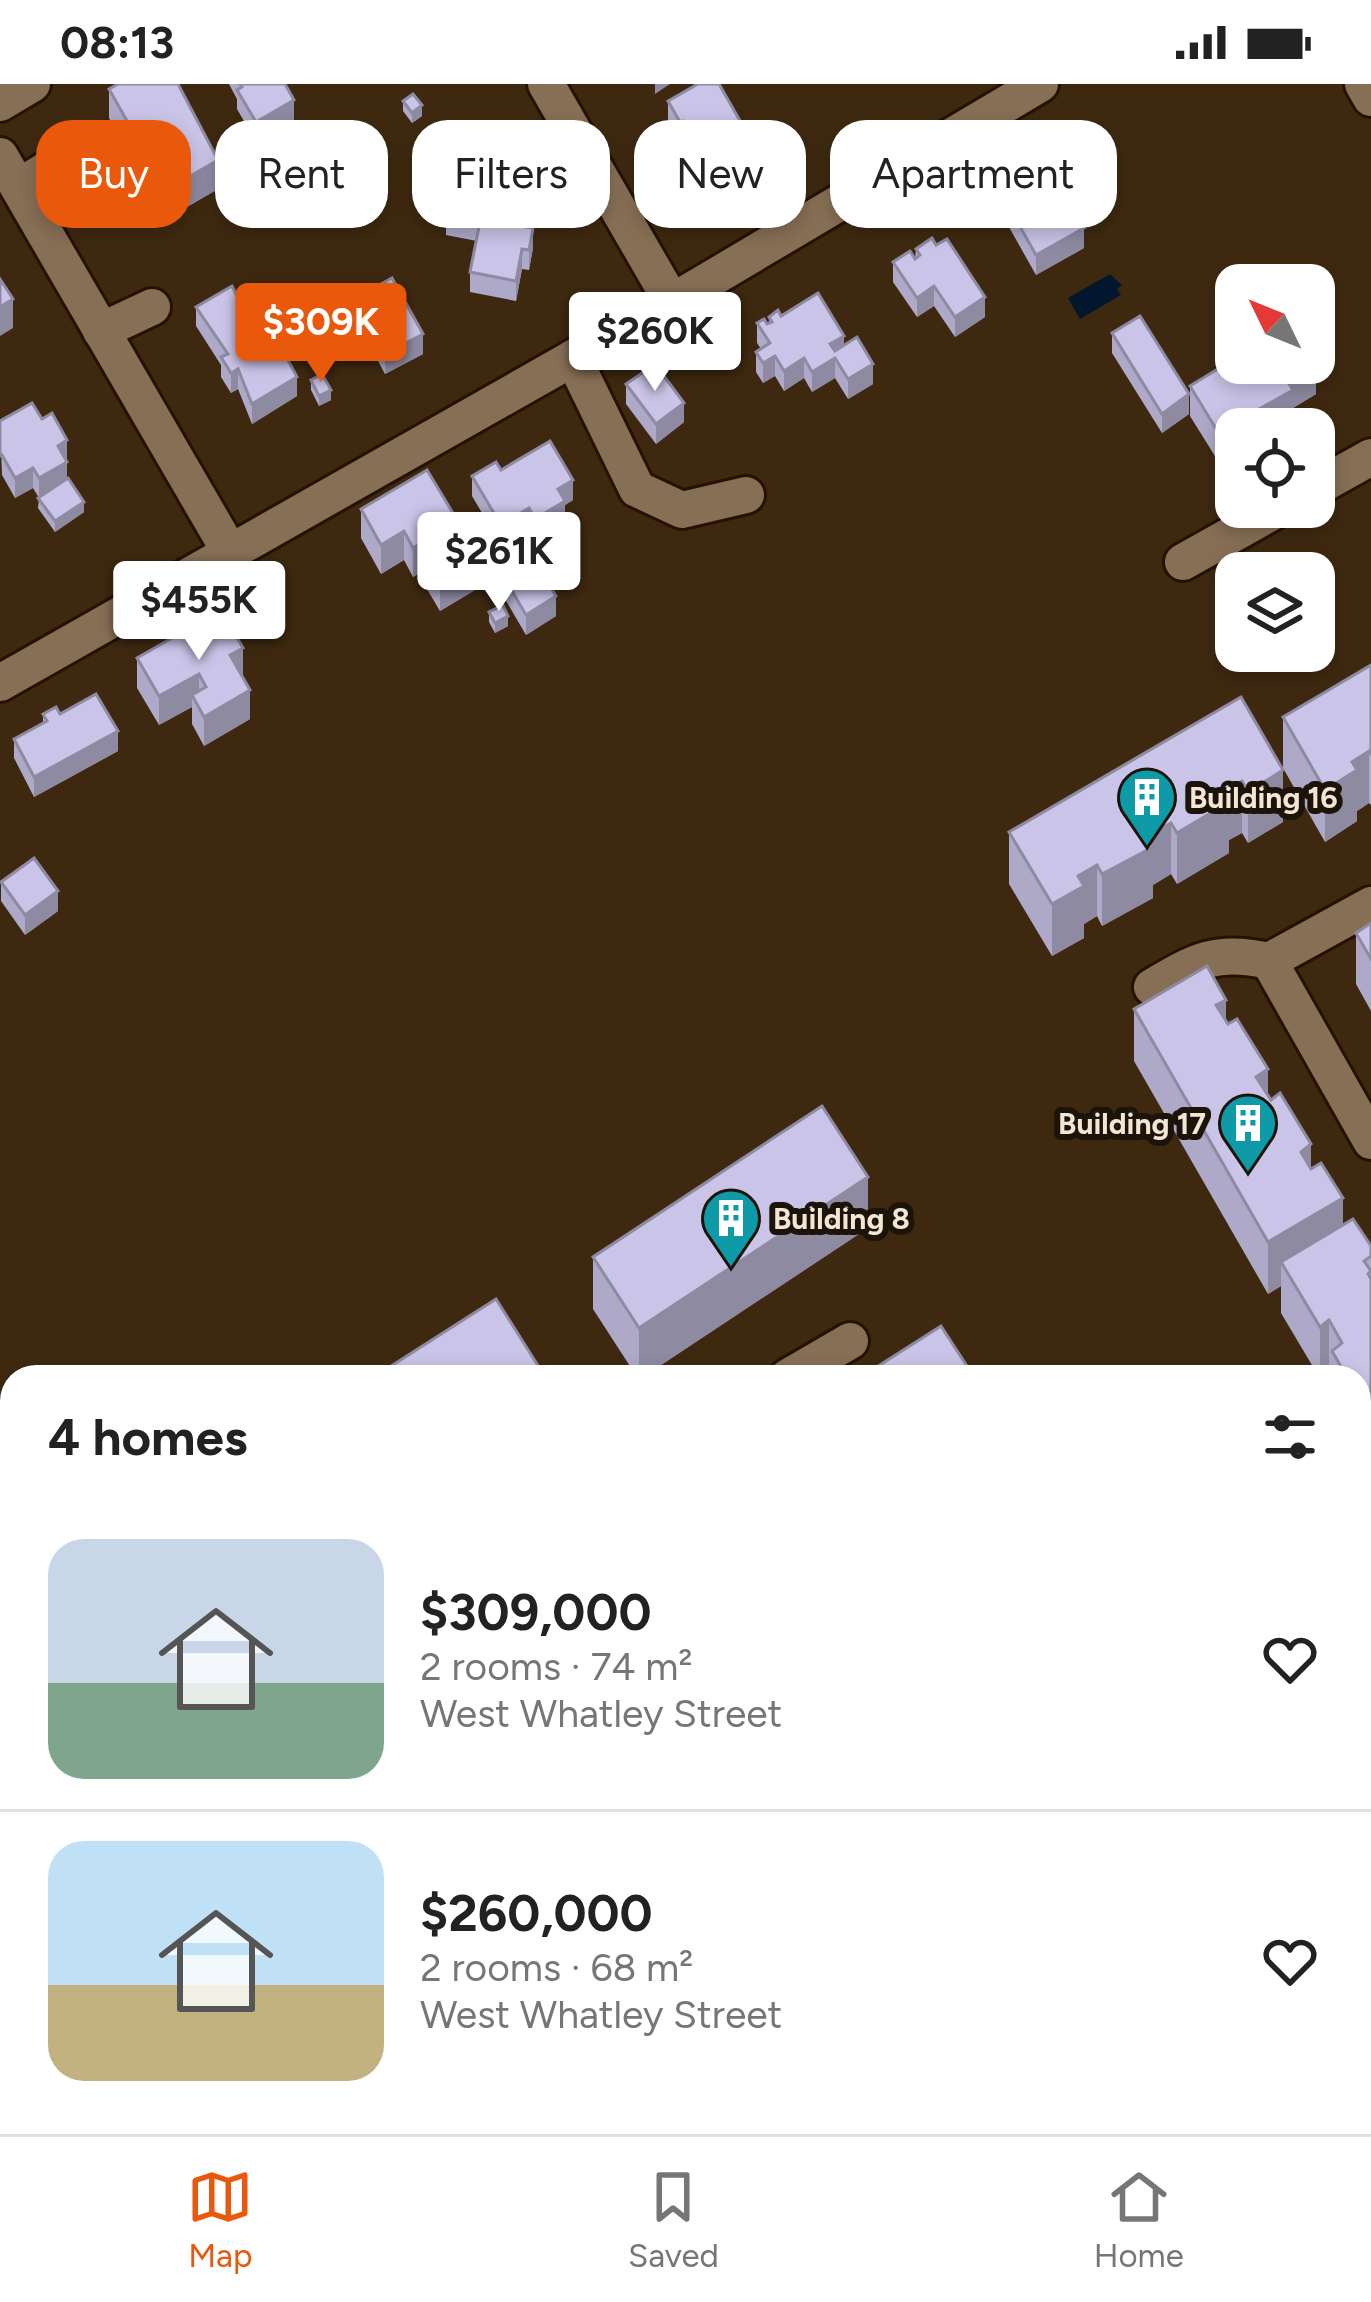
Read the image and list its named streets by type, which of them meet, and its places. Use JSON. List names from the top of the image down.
{
  "places": {
    "building": ["Building 16", "Building 17", "Building 8"]
  },
  "north": "top left",
  "page": {
    "status": "08:13",
    "chip": [
      "Buy",
      "Rent",
      "Filters",
      "New",
      "Apartment"
    ],
    "price": [
      "$309K",
      "$260K",
      "$261K",
      "$455K"
    ],
    "heading": "4 homes",
    "list": [
      {
        "name": "$309,000",
        "note": "2 rooms · 74 m² · West Whatley Street"
      },
      {
        "name": "$260,000",
        "note": "2 rooms · 68 m² · West Whatley Street"
      }
    ],
    "tabs": ["Map", "Saved", "Home"]
  }
}
